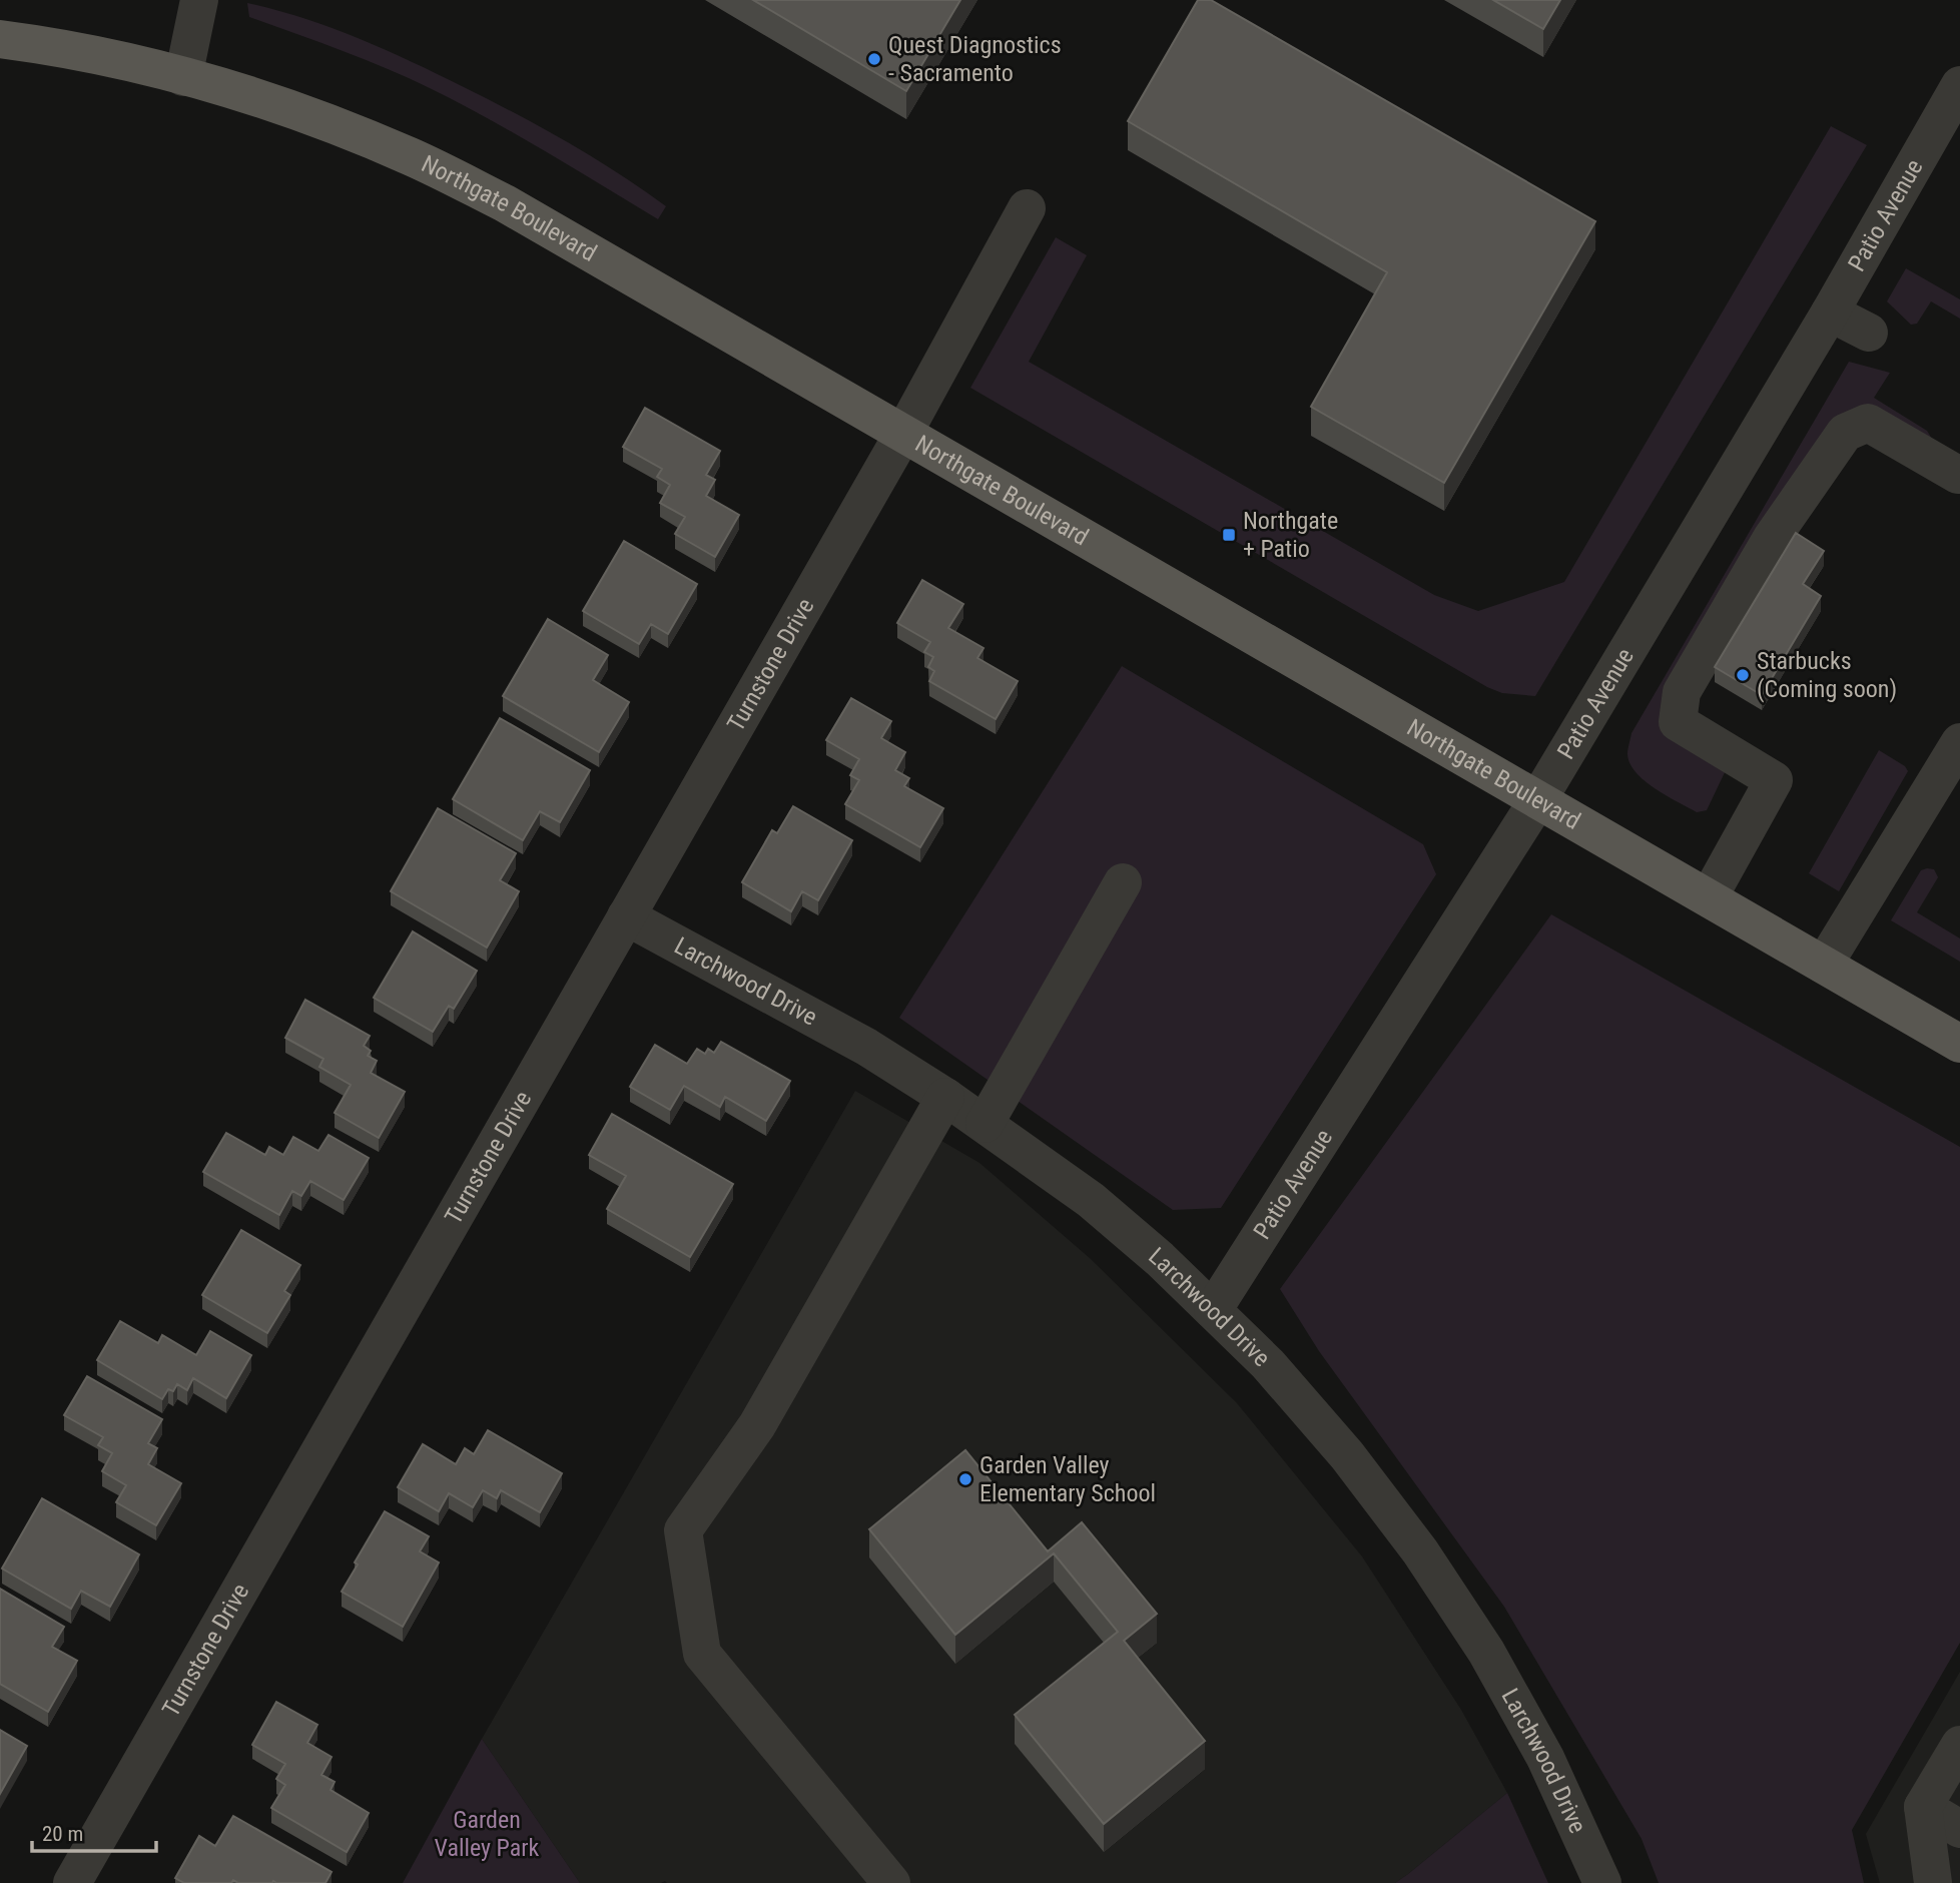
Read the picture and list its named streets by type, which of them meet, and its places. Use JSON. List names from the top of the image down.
{
  "streets": {
    "main road": ["Northgate Boulevard"],
    "street": ["Patio Avenue", "Turnstone Drive", "Larchwood Drive"]
  },
  "crossings": [
    ["Northgate Boulevard", "Patio Avenue"],
    ["Northgate Boulevard", "Turnstone Drive"],
    ["Patio Avenue", "Larchwood Drive"],
    ["Turnstone Drive", "Larchwood Drive"]
  ],
  "parks": ["Garden Valley Park"],
  "places": {
    "other": ["Quest Diagnostics - Sacramento", "Starbucks (Coming soon)", "Garden Valley Elementary School"],
    "transit": ["Northgate + Patio"]
  },
  "scale_bar": "20 m"
}
